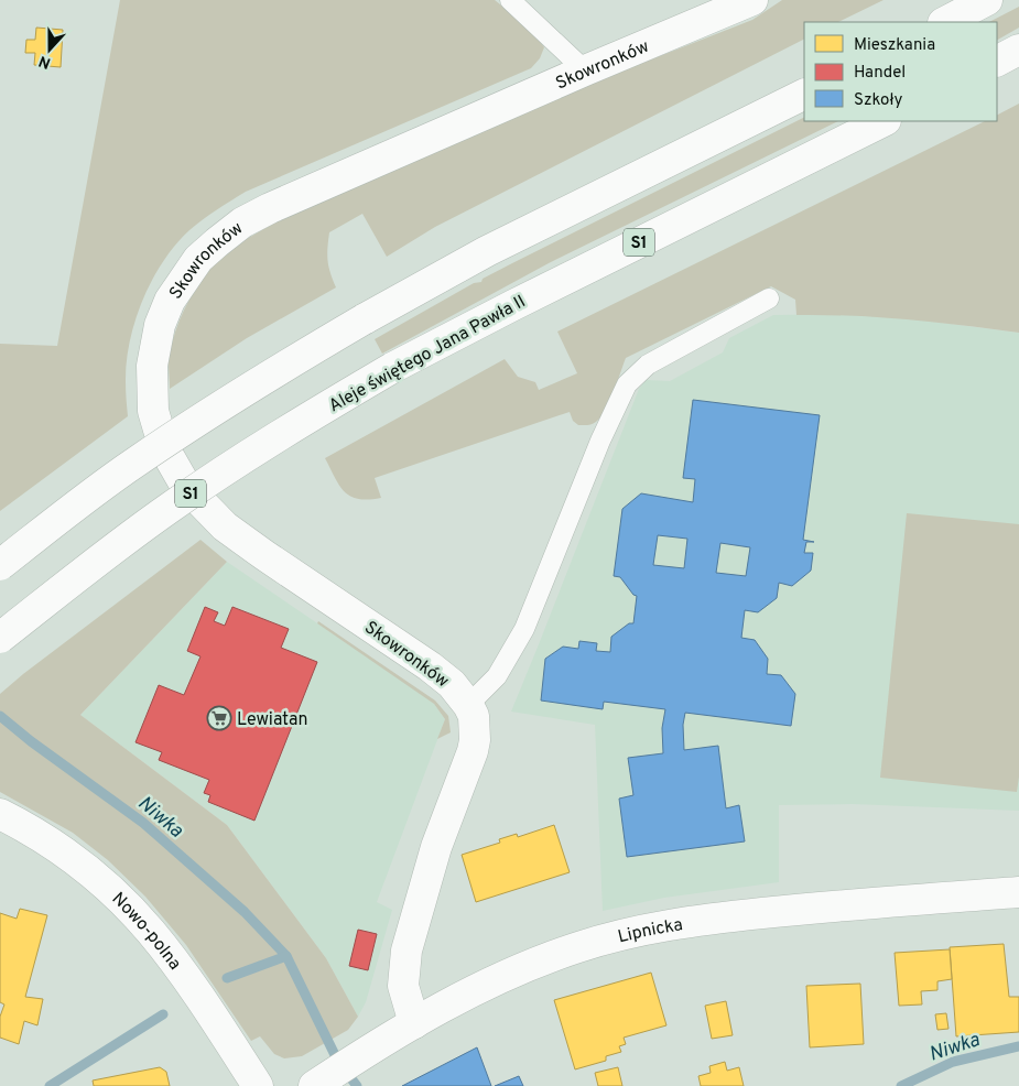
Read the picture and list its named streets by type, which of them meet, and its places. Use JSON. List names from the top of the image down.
{
  "streets": {
    "main road": [
      "Skowronków",
      "S1",
      "Aleje świętego Jana Pawła II",
      "Lipnicka",
      "Nowo-polna"
    ]
  },
  "crossings": [
    ["Skowronków", "Lipnicka"]
  ],
  "water": ["Niwka"],
  "places": {
    "supermarket": ["Lewiatan"]
  },
  "legend": ["Mieszkania", "Handel", "Szkoły"],
  "north": "bottom"
}
